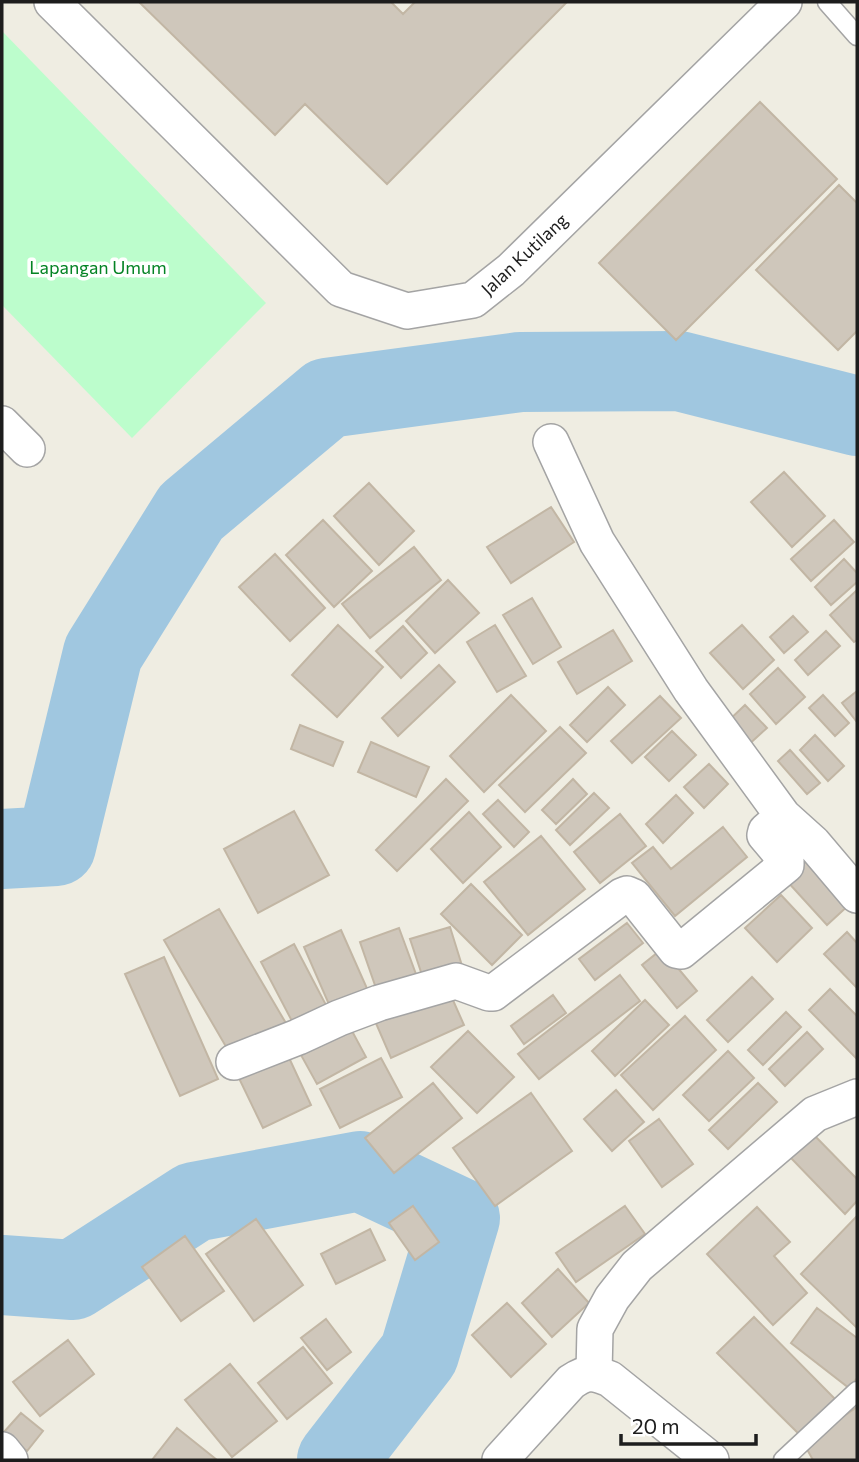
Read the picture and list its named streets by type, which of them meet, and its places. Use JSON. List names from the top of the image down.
{
  "streets": {
    "street": ["Jalan Kutilang"]
  },
  "parks": ["Lapangan Umum"],
  "scale_bar": "20 m"
}
